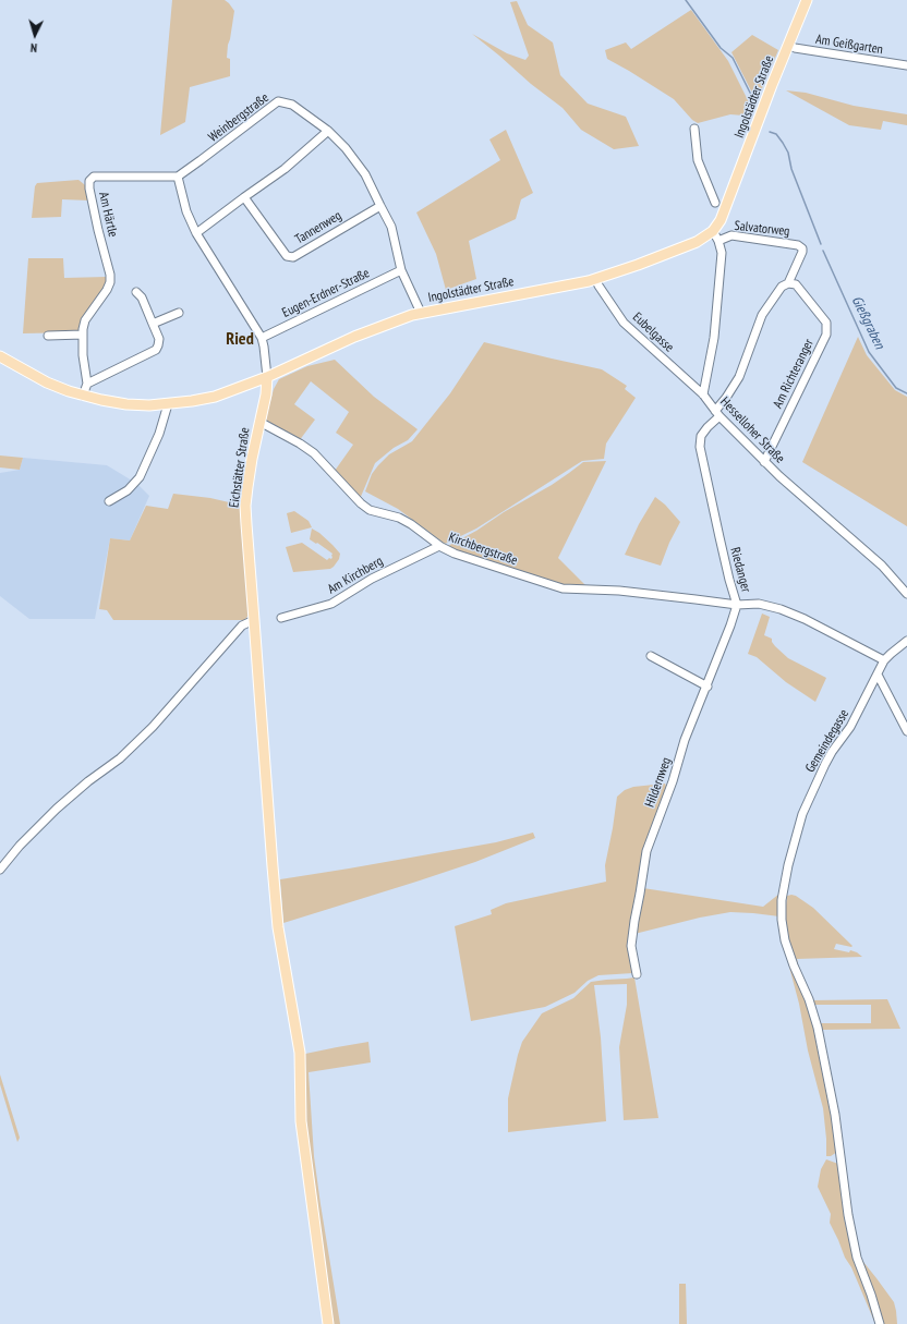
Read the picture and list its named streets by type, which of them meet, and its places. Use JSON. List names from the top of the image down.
{
  "streets": {
    "main road": ["Ingolstädter Straße", "Eichstätter Straße"],
    "street": [
      "Am Geißgarten",
      "Weinbergstraße",
      "Am Härtle",
      "Tannenweg",
      "Salvatorweg",
      "Eugen-Erdner-Straße",
      "Eubelgasse",
      "Am Richteranger",
      "Hesselloher Straße",
      "Kirchbergstraße",
      "Riedanger",
      "Am Kirchberg",
      "Gemeindegasse",
      "Hildernweg"
    ]
  },
  "crossings": [
    ["Am Geißgarten", "Ingolstädter Straße"],
    ["Ingolstädter Straße", "Weinbergstraße"],
    ["Ingolstädter Straße", "Am Härtle"],
    ["Ingolstädter Straße", "Eubelgasse"],
    ["Ingolstädter Straße", "Hesselloher Straße"],
    ["Ingolstädter Straße", "Eichstätter Straße"],
    ["Weinbergstraße", "Am Härtle"],
    ["Weinbergstraße", "Tannenweg"],
    ["Weinbergstraße", "Eugen-Erdner-Straße"],
    ["Salvatorweg", "Am Richteranger"],
    ["Salvatorweg", "Hesselloher Straße"],
    ["Eubelgasse", "Hesselloher Straße"],
    ["Am Richteranger", "Hesselloher Straße"],
    ["Hesselloher Straße", "Riedanger"],
    ["Eichstätter Straße", "Kirchbergstraße"],
    ["Kirchbergstraße", "Riedanger"],
    ["Kirchbergstraße", "Am Kirchberg"],
    ["Kirchbergstraße", "Hildernweg"],
    ["Riedanger", "Gemeindegasse"],
    ["Riedanger", "Hildernweg"]
  ],
  "districts": ["Ried"],
  "water": ["Gießgraben"],
  "north": "bottom"
}
